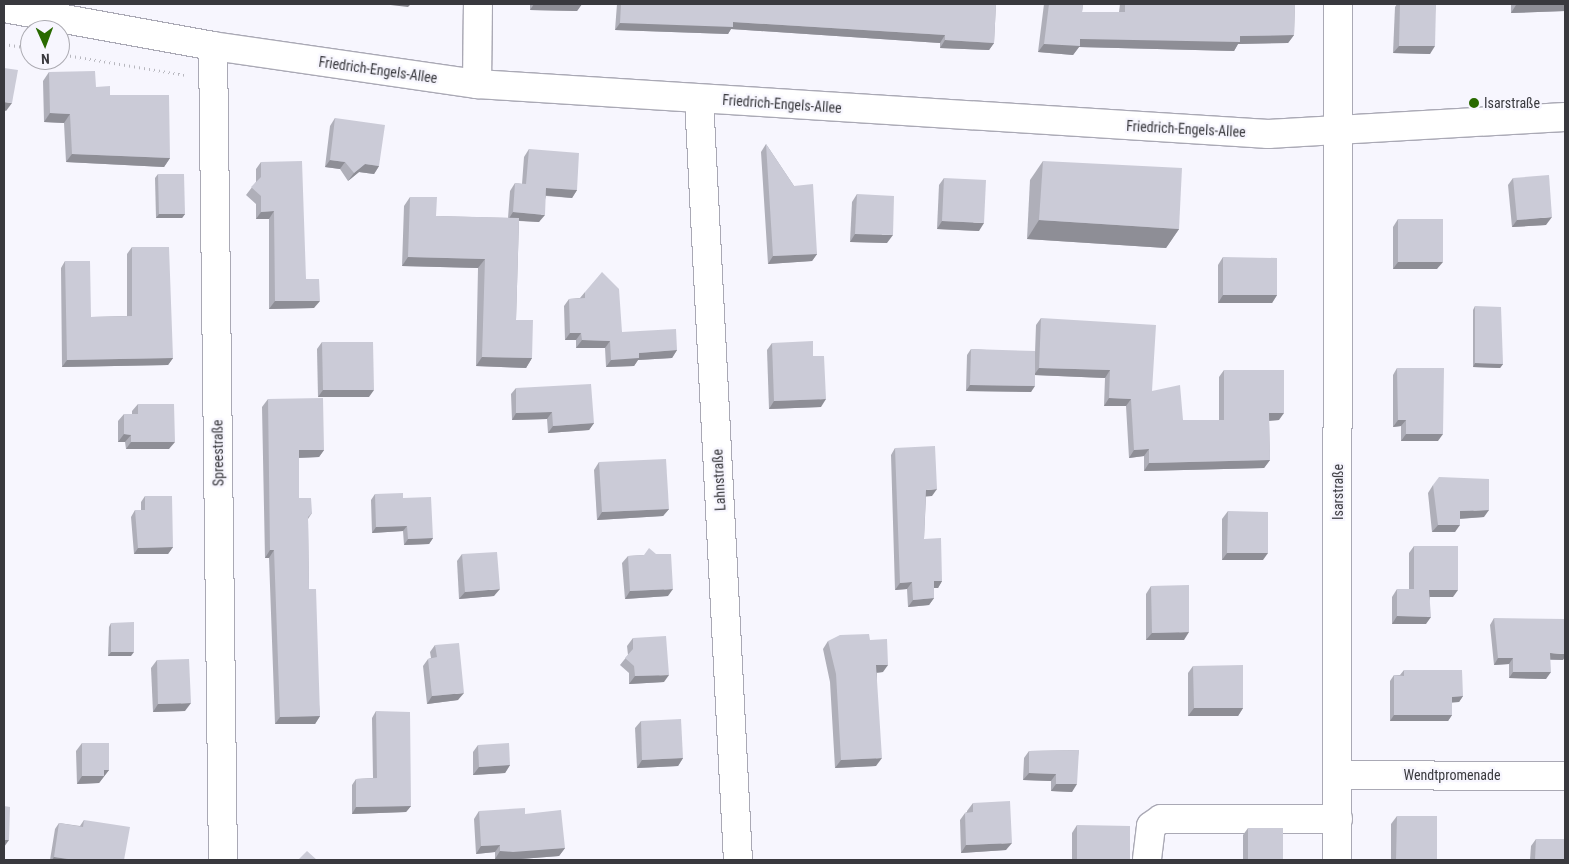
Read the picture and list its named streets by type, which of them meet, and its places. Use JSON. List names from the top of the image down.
{
  "streets": {
    "street": [
      "Friedrich-Engels-Allee",
      "Spreestraße",
      "Lahnstraße",
      "Isarstraße",
      "Wendtpromenade"
    ]
  },
  "crossings": [
    ["Friedrich-Engels-Allee", "Spreestraße"],
    ["Friedrich-Engels-Allee", "Lahnstraße"],
    ["Friedrich-Engels-Allee", "Isarstraße"],
    ["Isarstraße", "Wendtpromenade"]
  ],
  "places": ["Isarstraße"],
  "north": "bottom"
}
